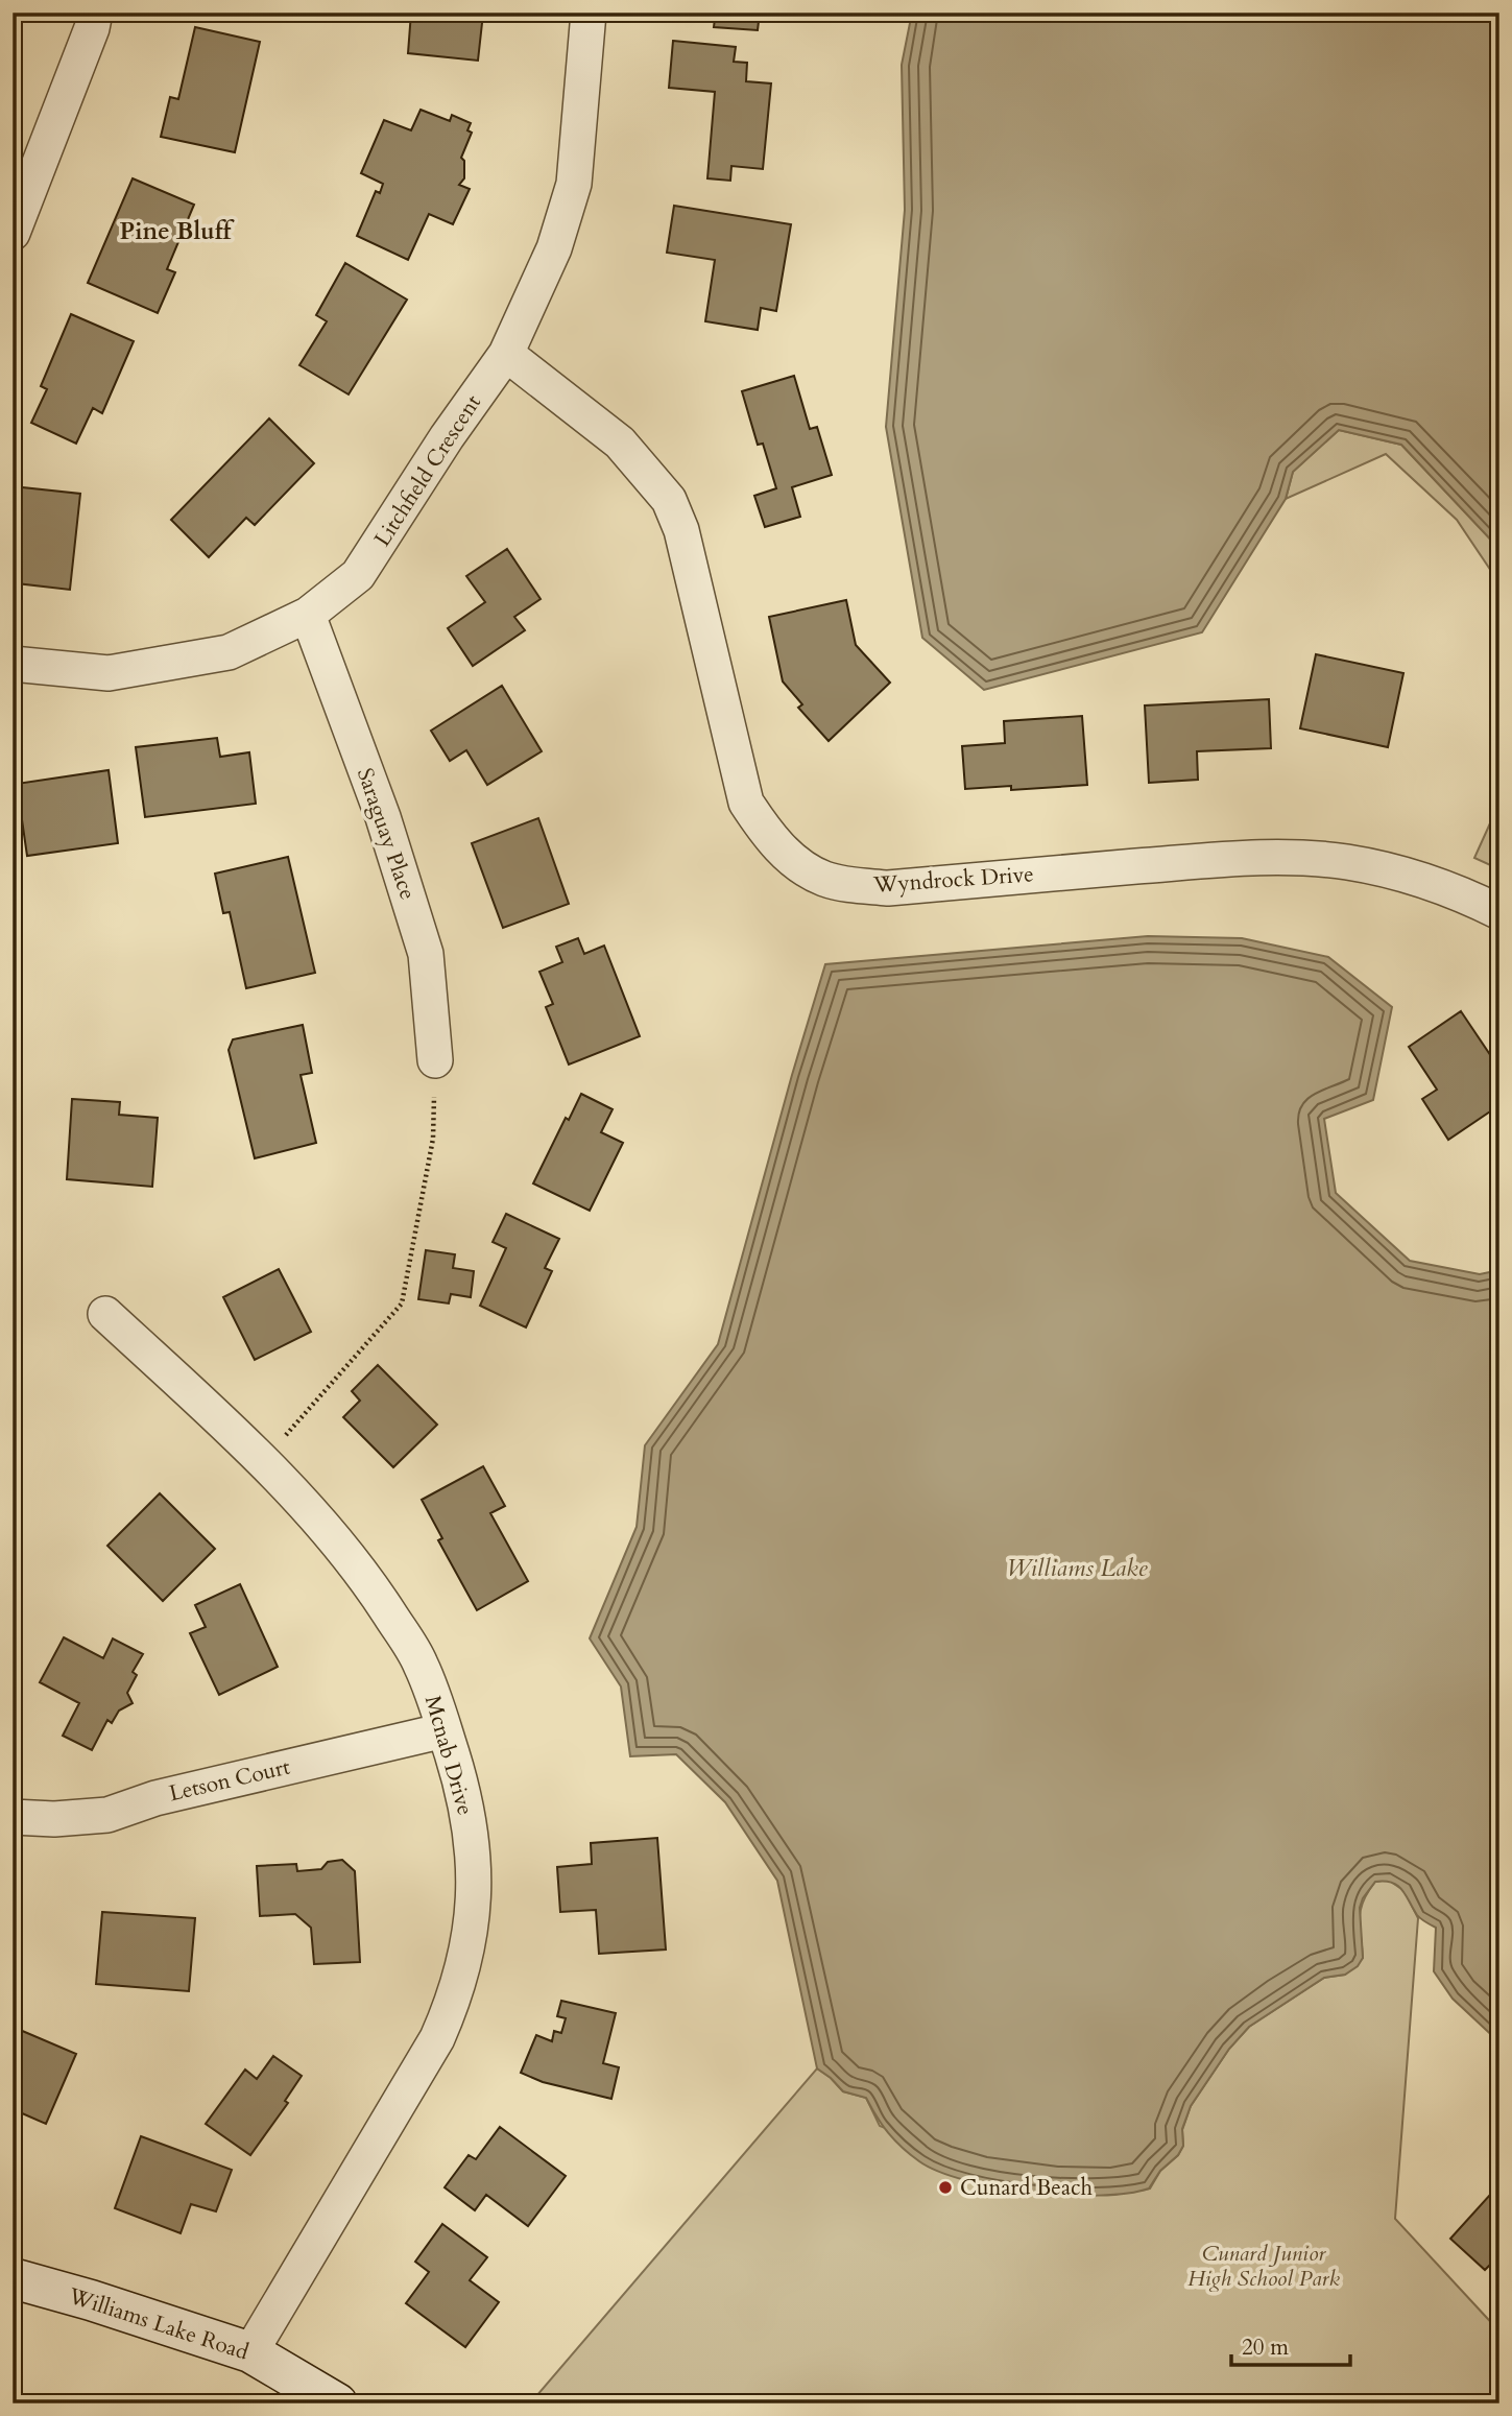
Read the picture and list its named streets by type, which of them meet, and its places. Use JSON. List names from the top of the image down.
{
  "streets": {
    "main road": ["Williams Lake Road"],
    "street": [
      "Litchfield Crescent",
      "Saraguay Place",
      "Wyndrock Drive",
      "Mcnab Drive",
      "Letson Court"
    ]
  },
  "crossings": [
    ["Litchfield Crescent", "Saraguay Place"],
    ["Litchfield Crescent", "Wyndrock Drive"],
    ["Mcnab Drive", "Letson Court"],
    ["Mcnab Drive", "Williams Lake Road"]
  ],
  "districts": ["Pine Bluff"],
  "water": ["Williams Lake"],
  "parks": ["Cunard Junior High School Park"],
  "places": ["Cunard Beach"],
  "scale_bar": "20 m"
}
